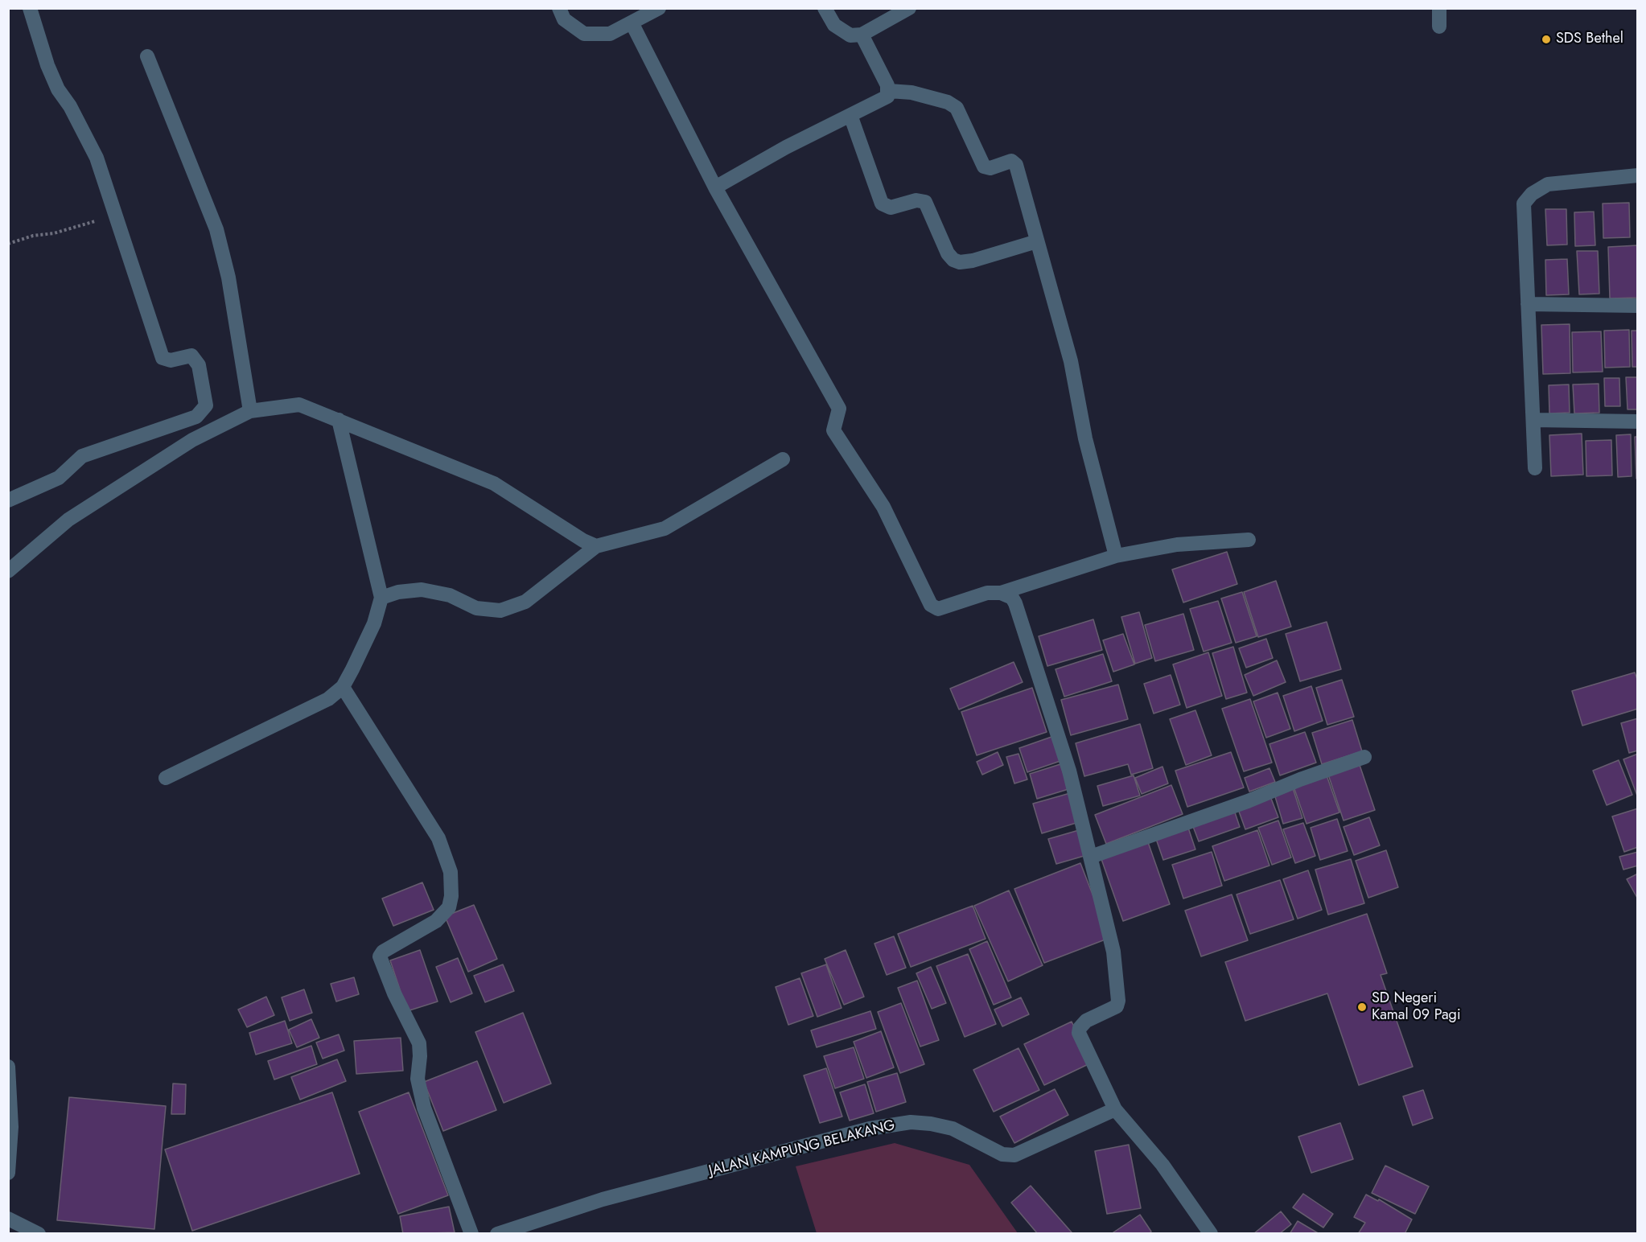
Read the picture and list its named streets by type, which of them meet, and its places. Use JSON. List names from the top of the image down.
{
  "streets": {
    "street": ["JALAN KAMPUNG BELAKANG"]
  },
  "places": ["SDS Bethel", "SD Negeri Kamal 09 Pagi"]
}
